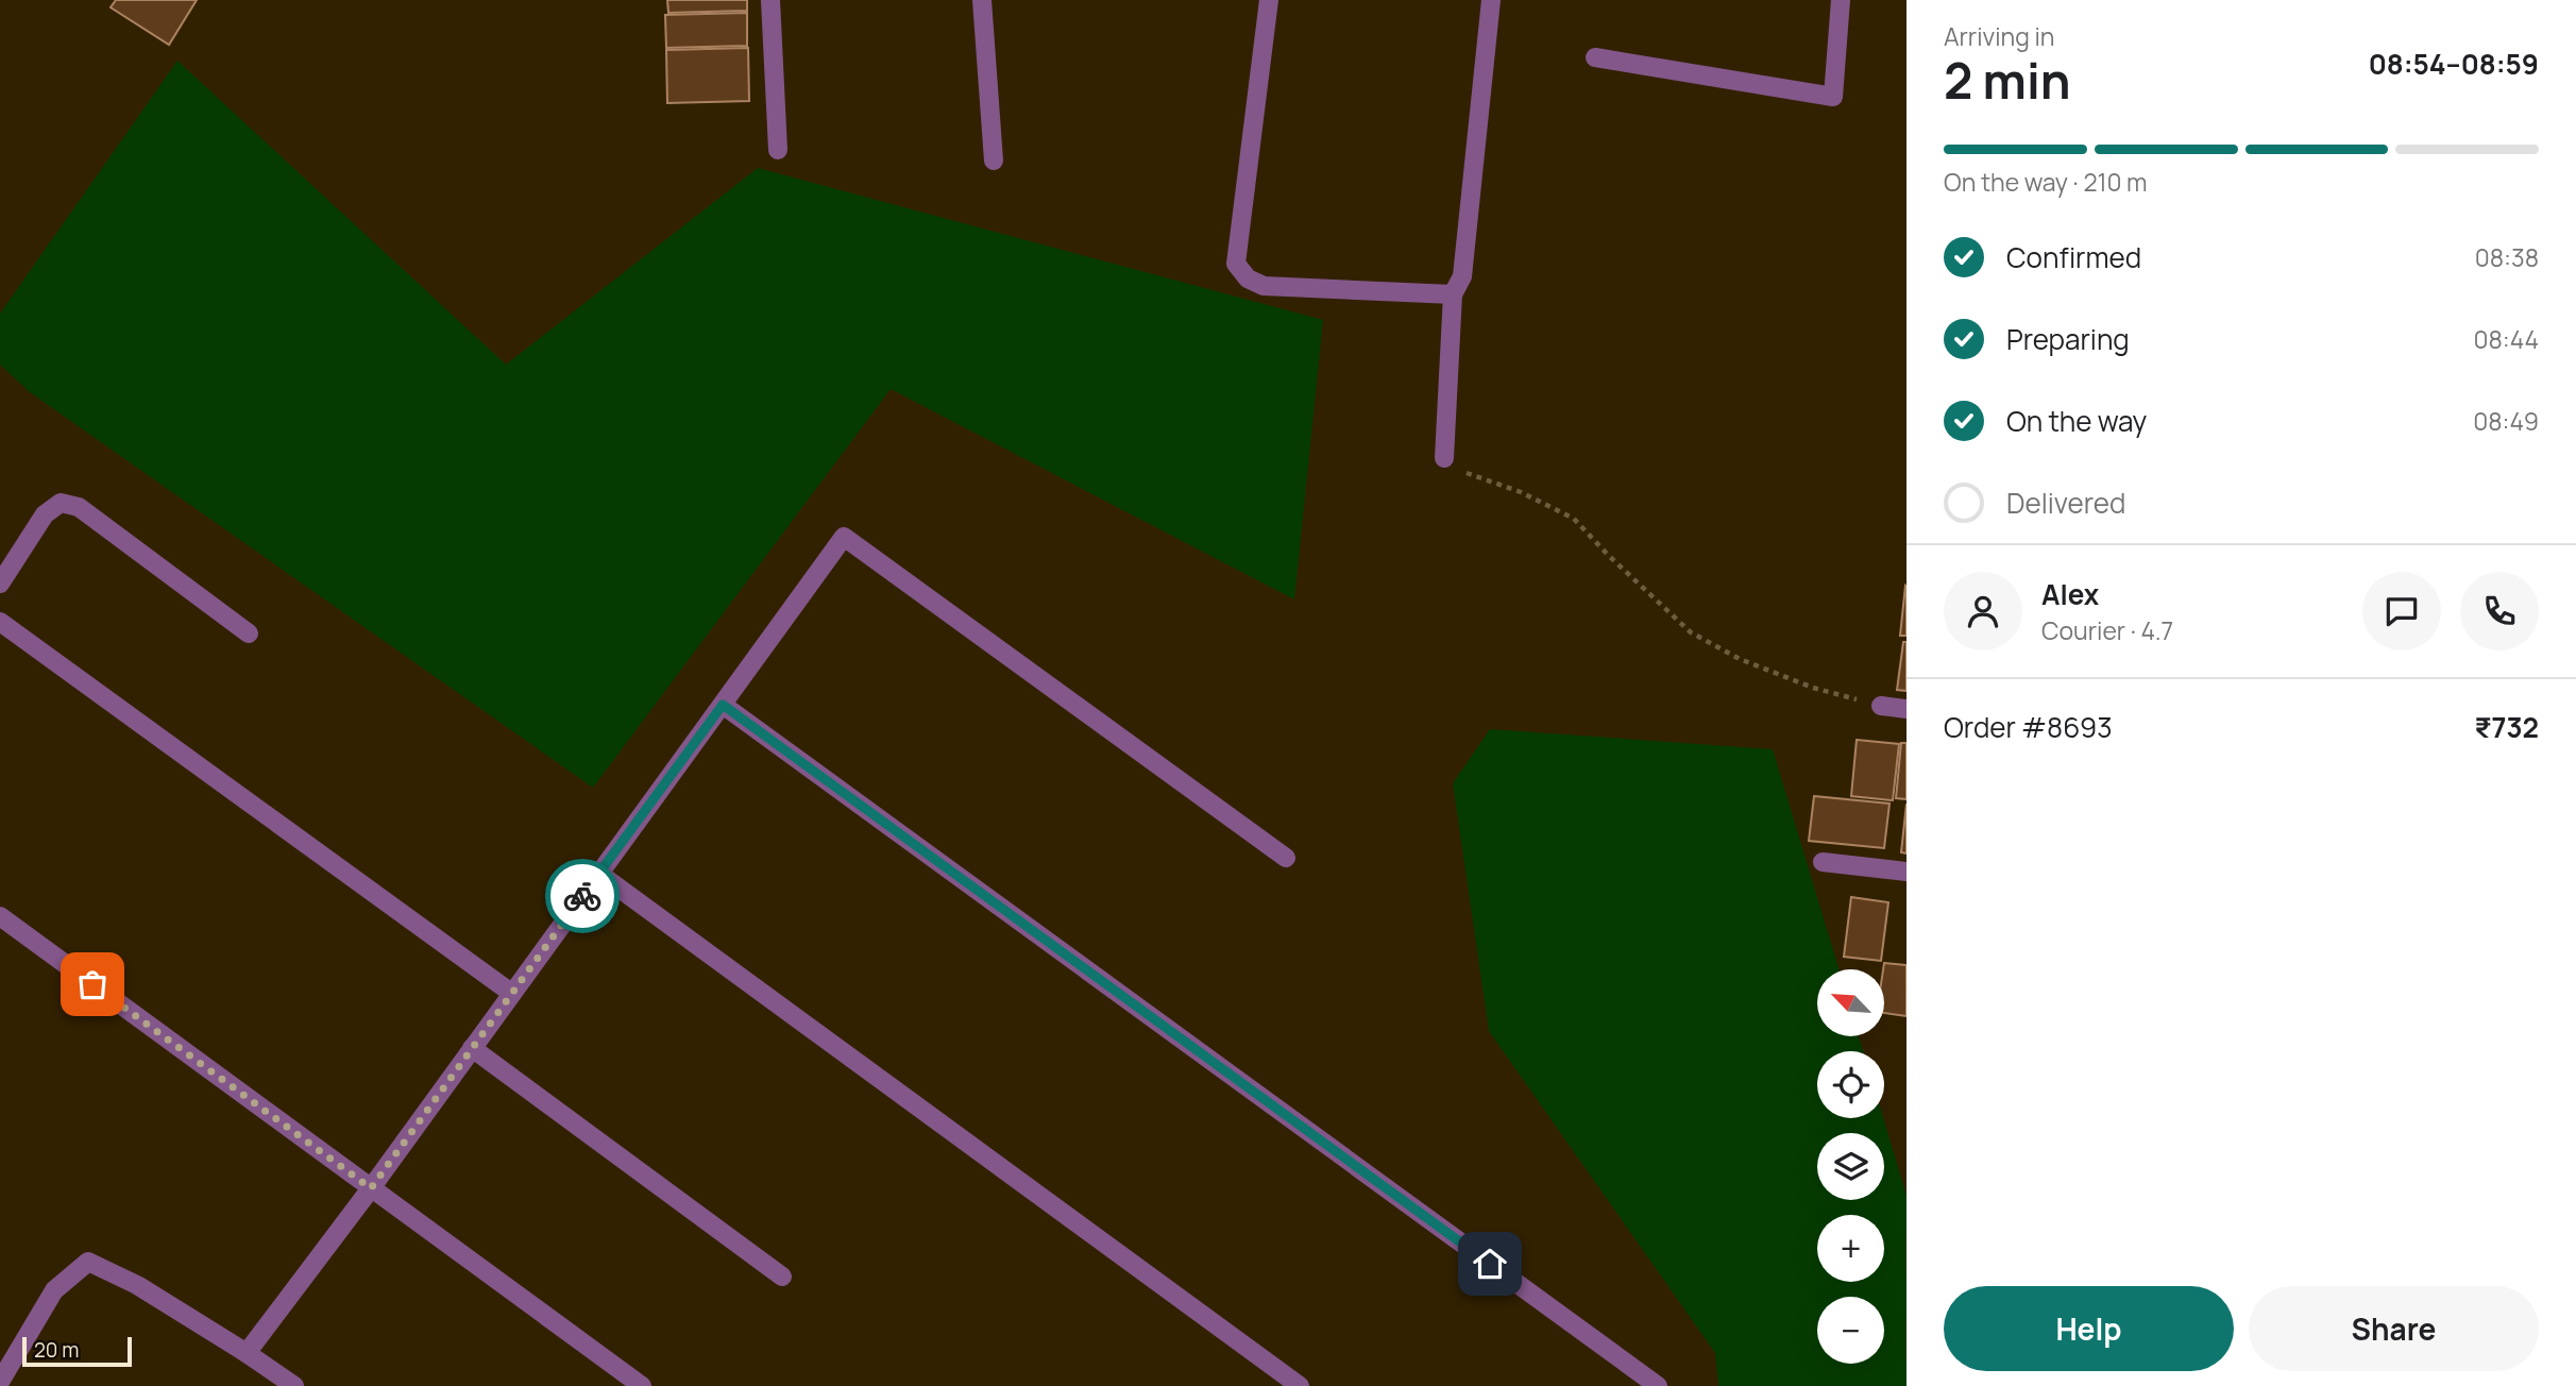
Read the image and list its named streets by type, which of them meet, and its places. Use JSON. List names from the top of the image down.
{
  "scale_bar": "20 m",
  "north": "top left",
  "page": {
    "heading": ["2 min", "Arriving in", "08:54–08:59"],
    "panel": [
      "Alex",
      "Courier · 4.7",
      "Order #8693",
      "₹732"
    ],
    "bar": "On the way · 210 m",
    "list": [
      ["Confirmed", "08:38"],
      ["Preparing", "08:44"],
      ["On the way", "08:49"],
      "Delivered"
    ],
    "map_buttons": ["+", "−"],
    "buttons": ["Help", "Share"],
    "scale": "20 m"
  }
}
